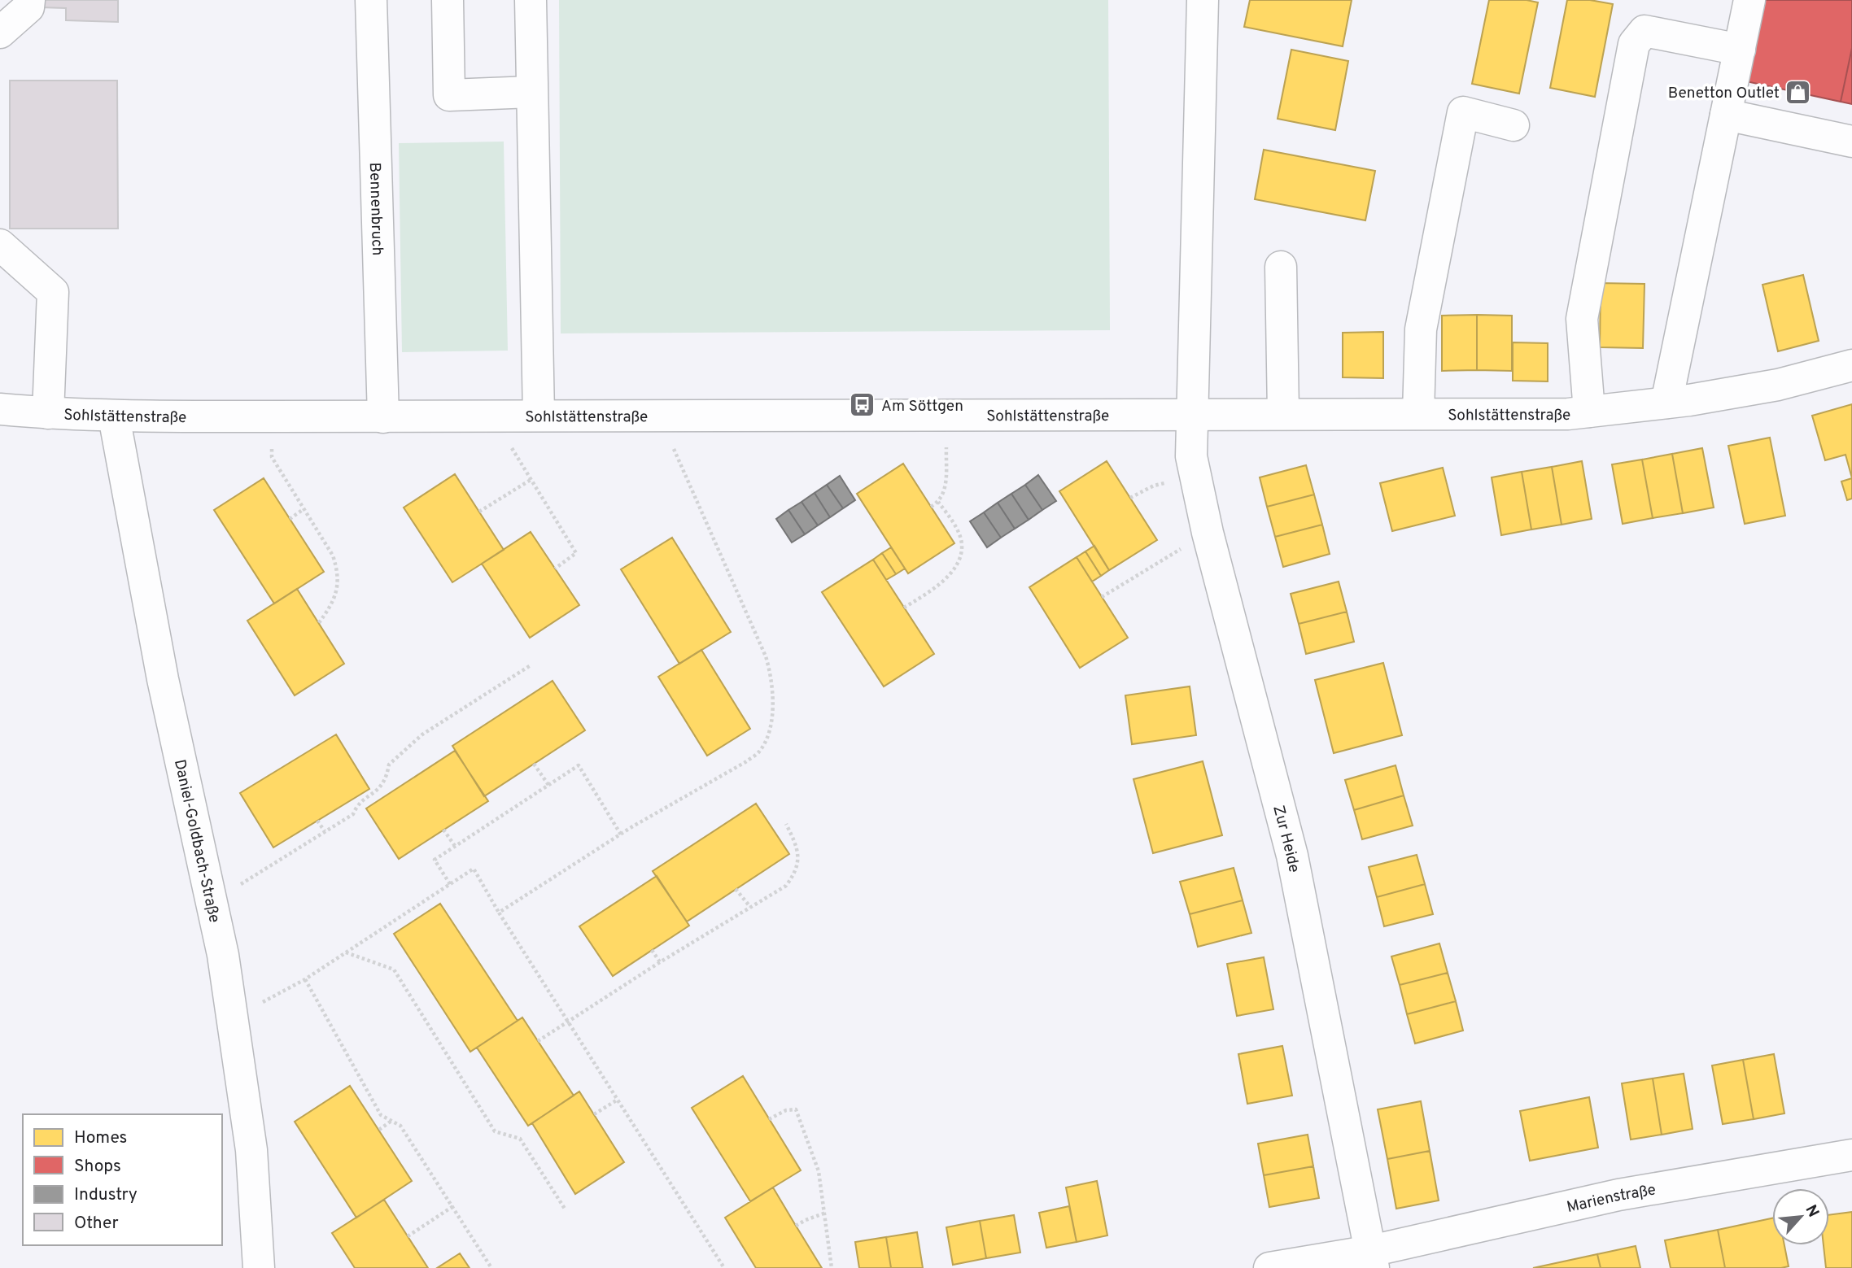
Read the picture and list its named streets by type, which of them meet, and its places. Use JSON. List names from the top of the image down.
{
  "streets": {
    "street": [
      "Bennenbruch",
      "Sohlstättenstraße",
      "Zur Heide",
      "Daniel-Goldbach-Straße",
      "Marienstraße"
    ]
  },
  "crossings": [
    ["Bennenbruch", "Sohlstättenstraße"],
    ["Sohlstättenstraße", "Zur Heide"],
    ["Sohlstättenstraße", "Daniel-Goldbach-Straße"],
    ["Zur Heide", "Marienstraße"]
  ],
  "places": {
    "shop": ["Benetton Outlet"],
    "bus stop": ["Am Söttgen"]
  },
  "legend": [
    "Homes",
    "Shops",
    "Industry",
    "Other"
  ],
  "north": "top right"
}
